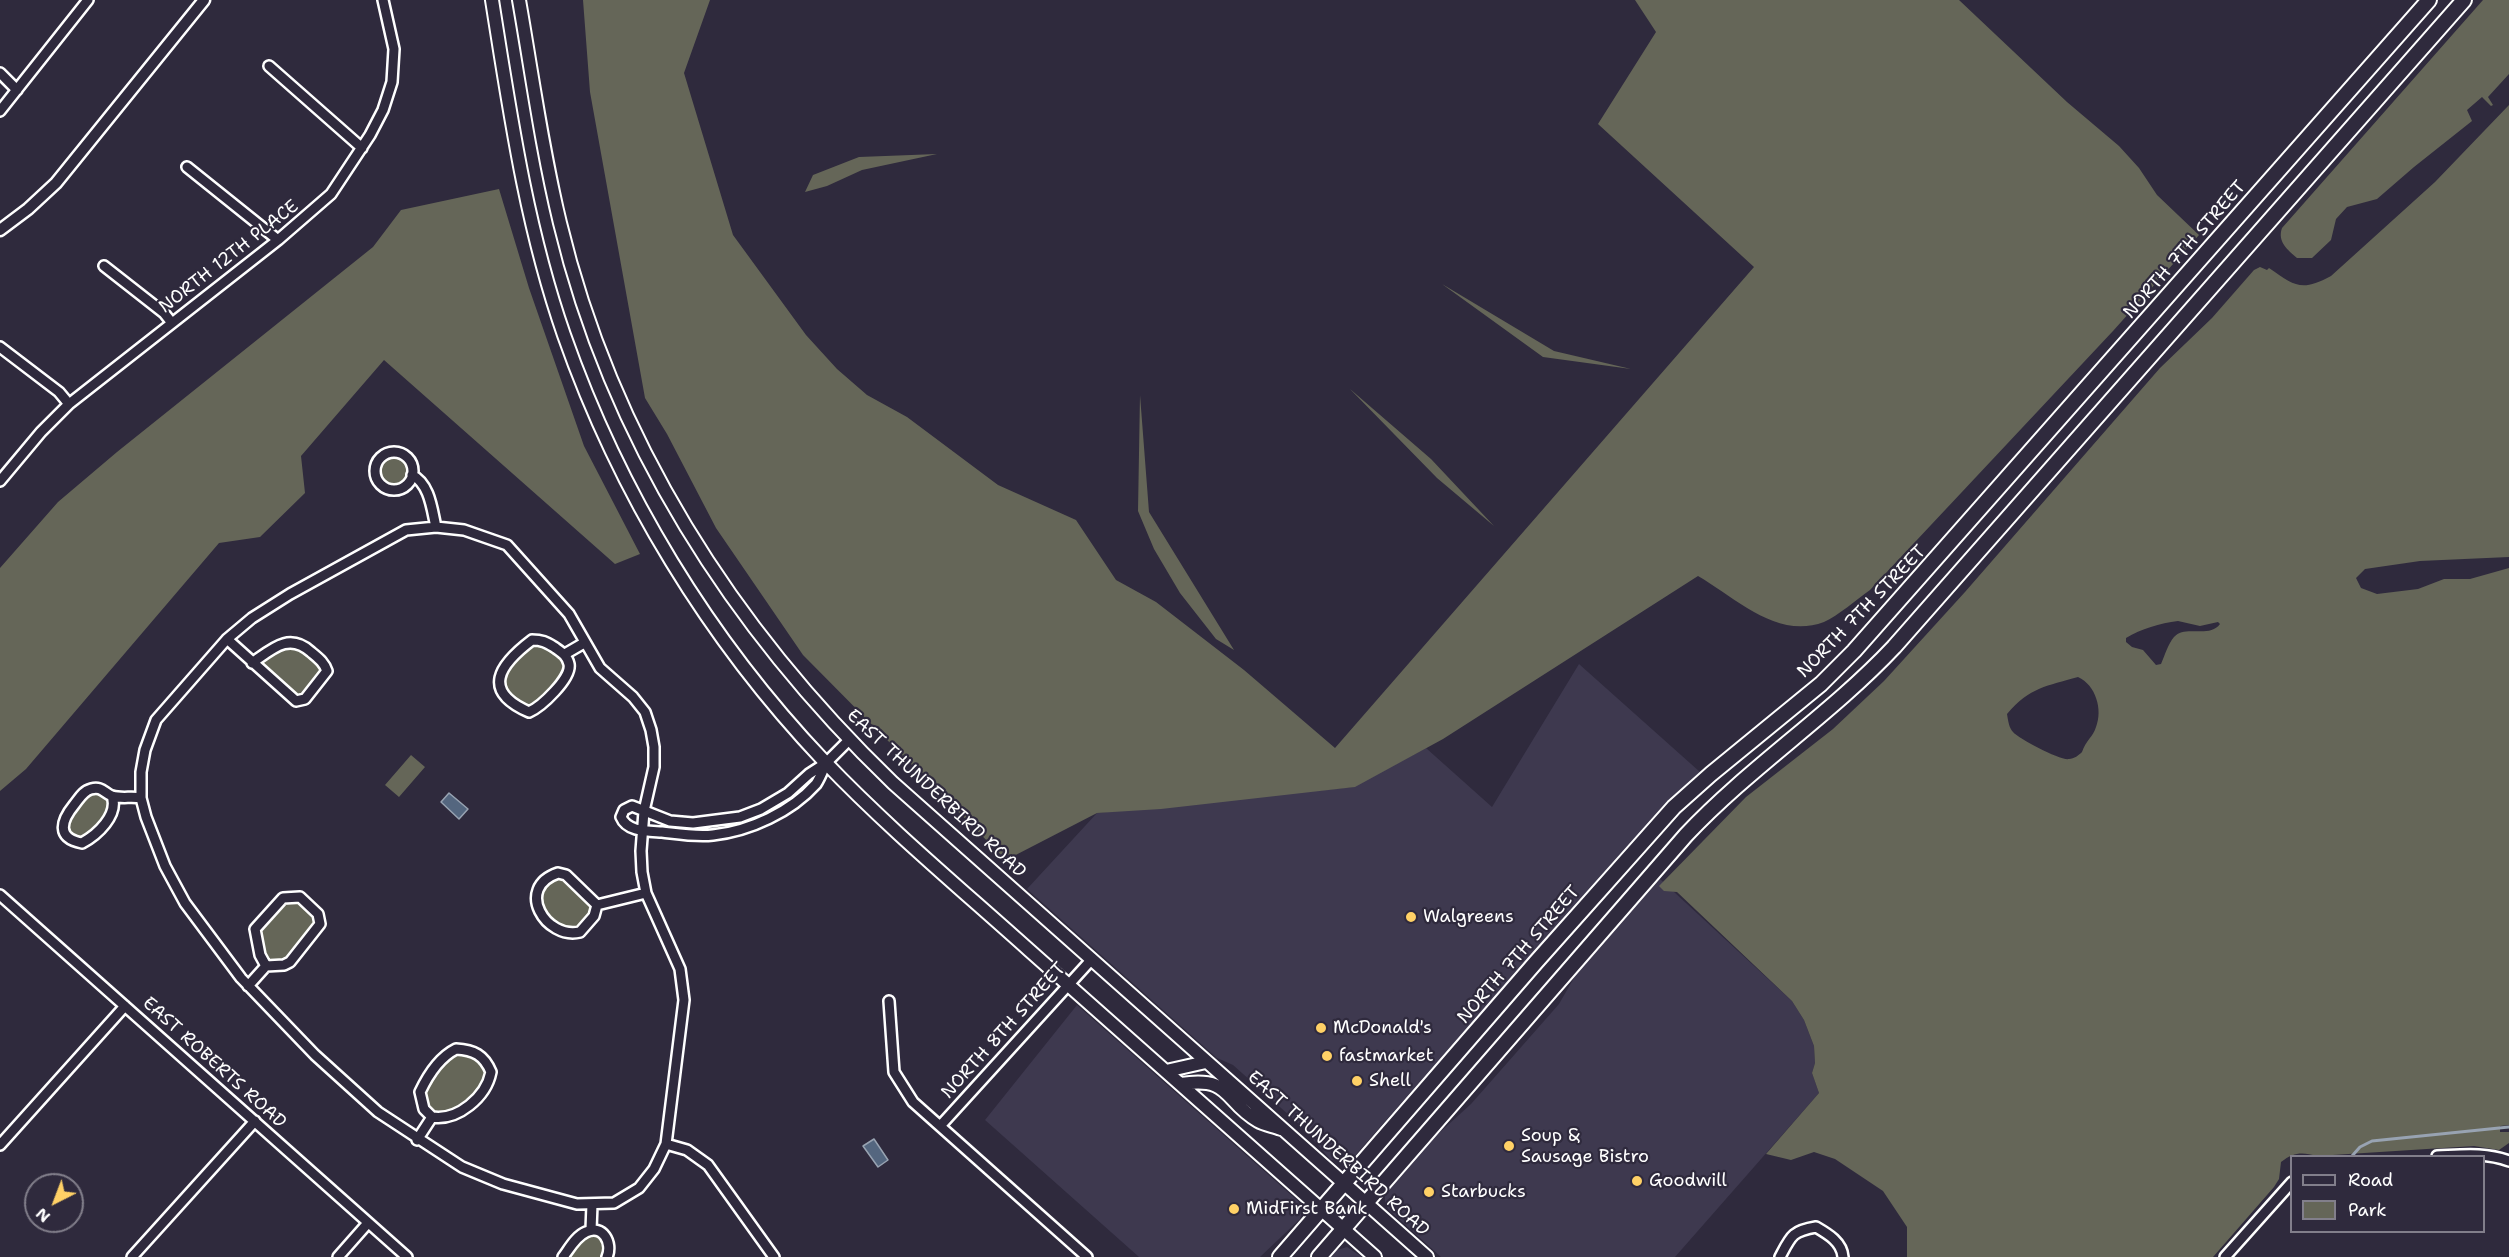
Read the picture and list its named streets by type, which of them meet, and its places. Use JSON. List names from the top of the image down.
{
  "streets": {
    "main road": ["NORTH 7TH STREET", "EAST THUNDERBIRD ROAD"],
    "street": ["NORTH 12TH PLACE", "NORTH 8TH STREET", "EAST ROBERTS ROAD"]
  },
  "crossings": [
    ["NORTH 7TH STREET", "EAST THUNDERBIRD ROAD"],
    ["EAST THUNDERBIRD ROAD", "NORTH 8TH STREET"]
  ],
  "places": [
    "Walgreens",
    "McDonald's",
    "fastmarket",
    "Shell",
    "Soup & Sausage Bistro",
    "Goodwill",
    "Starbucks",
    "MidFirst Bank"
  ],
  "legend": ["Road", "Park"],
  "north": "bottom left"
}
